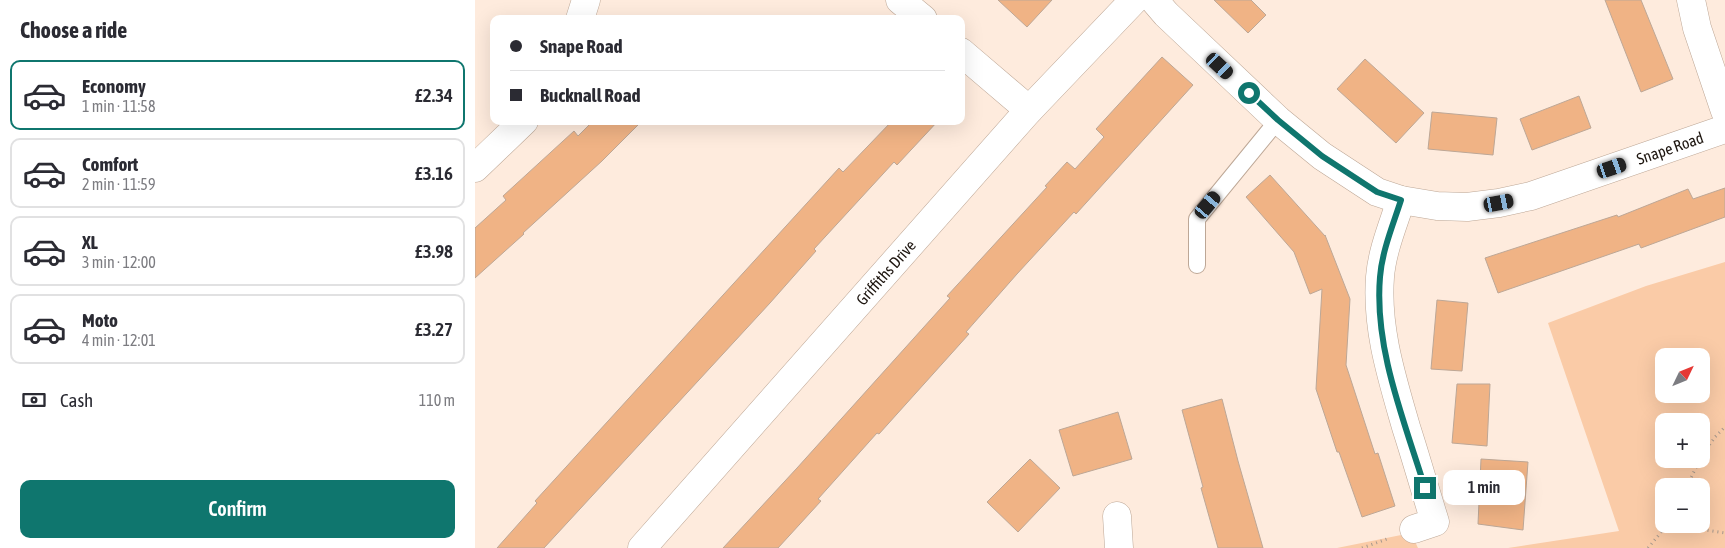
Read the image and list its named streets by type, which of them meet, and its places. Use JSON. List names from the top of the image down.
{
  "streets": {
    "street": ["Snape Road", "Griffiths Drive"]
  },
  "north": "top right",
  "page": {
    "heading": "Choose a ride",
    "banner": ["Snape Road", "Bucknall Road"],
    "list": [
      {
        "name": "Economy",
        "note": "1 min · 11:58",
        "value": "£2.34"
      },
      {
        "name": "Comfort",
        "note": "2 min · 11:59",
        "value": "£3.16"
      },
      {
        "name": "XL",
        "note": "3 min · 12:00",
        "value": "£3.98"
      },
      {
        "name": "Moto",
        "note": "4 min · 12:01",
        "value": "£3.27"
      }
    ],
    "map_buttons": ["+", "−"],
    "pay": ["Cash", "110 m"],
    "buttons": "Confirm",
    "bubble": "1 min"
  }
}
